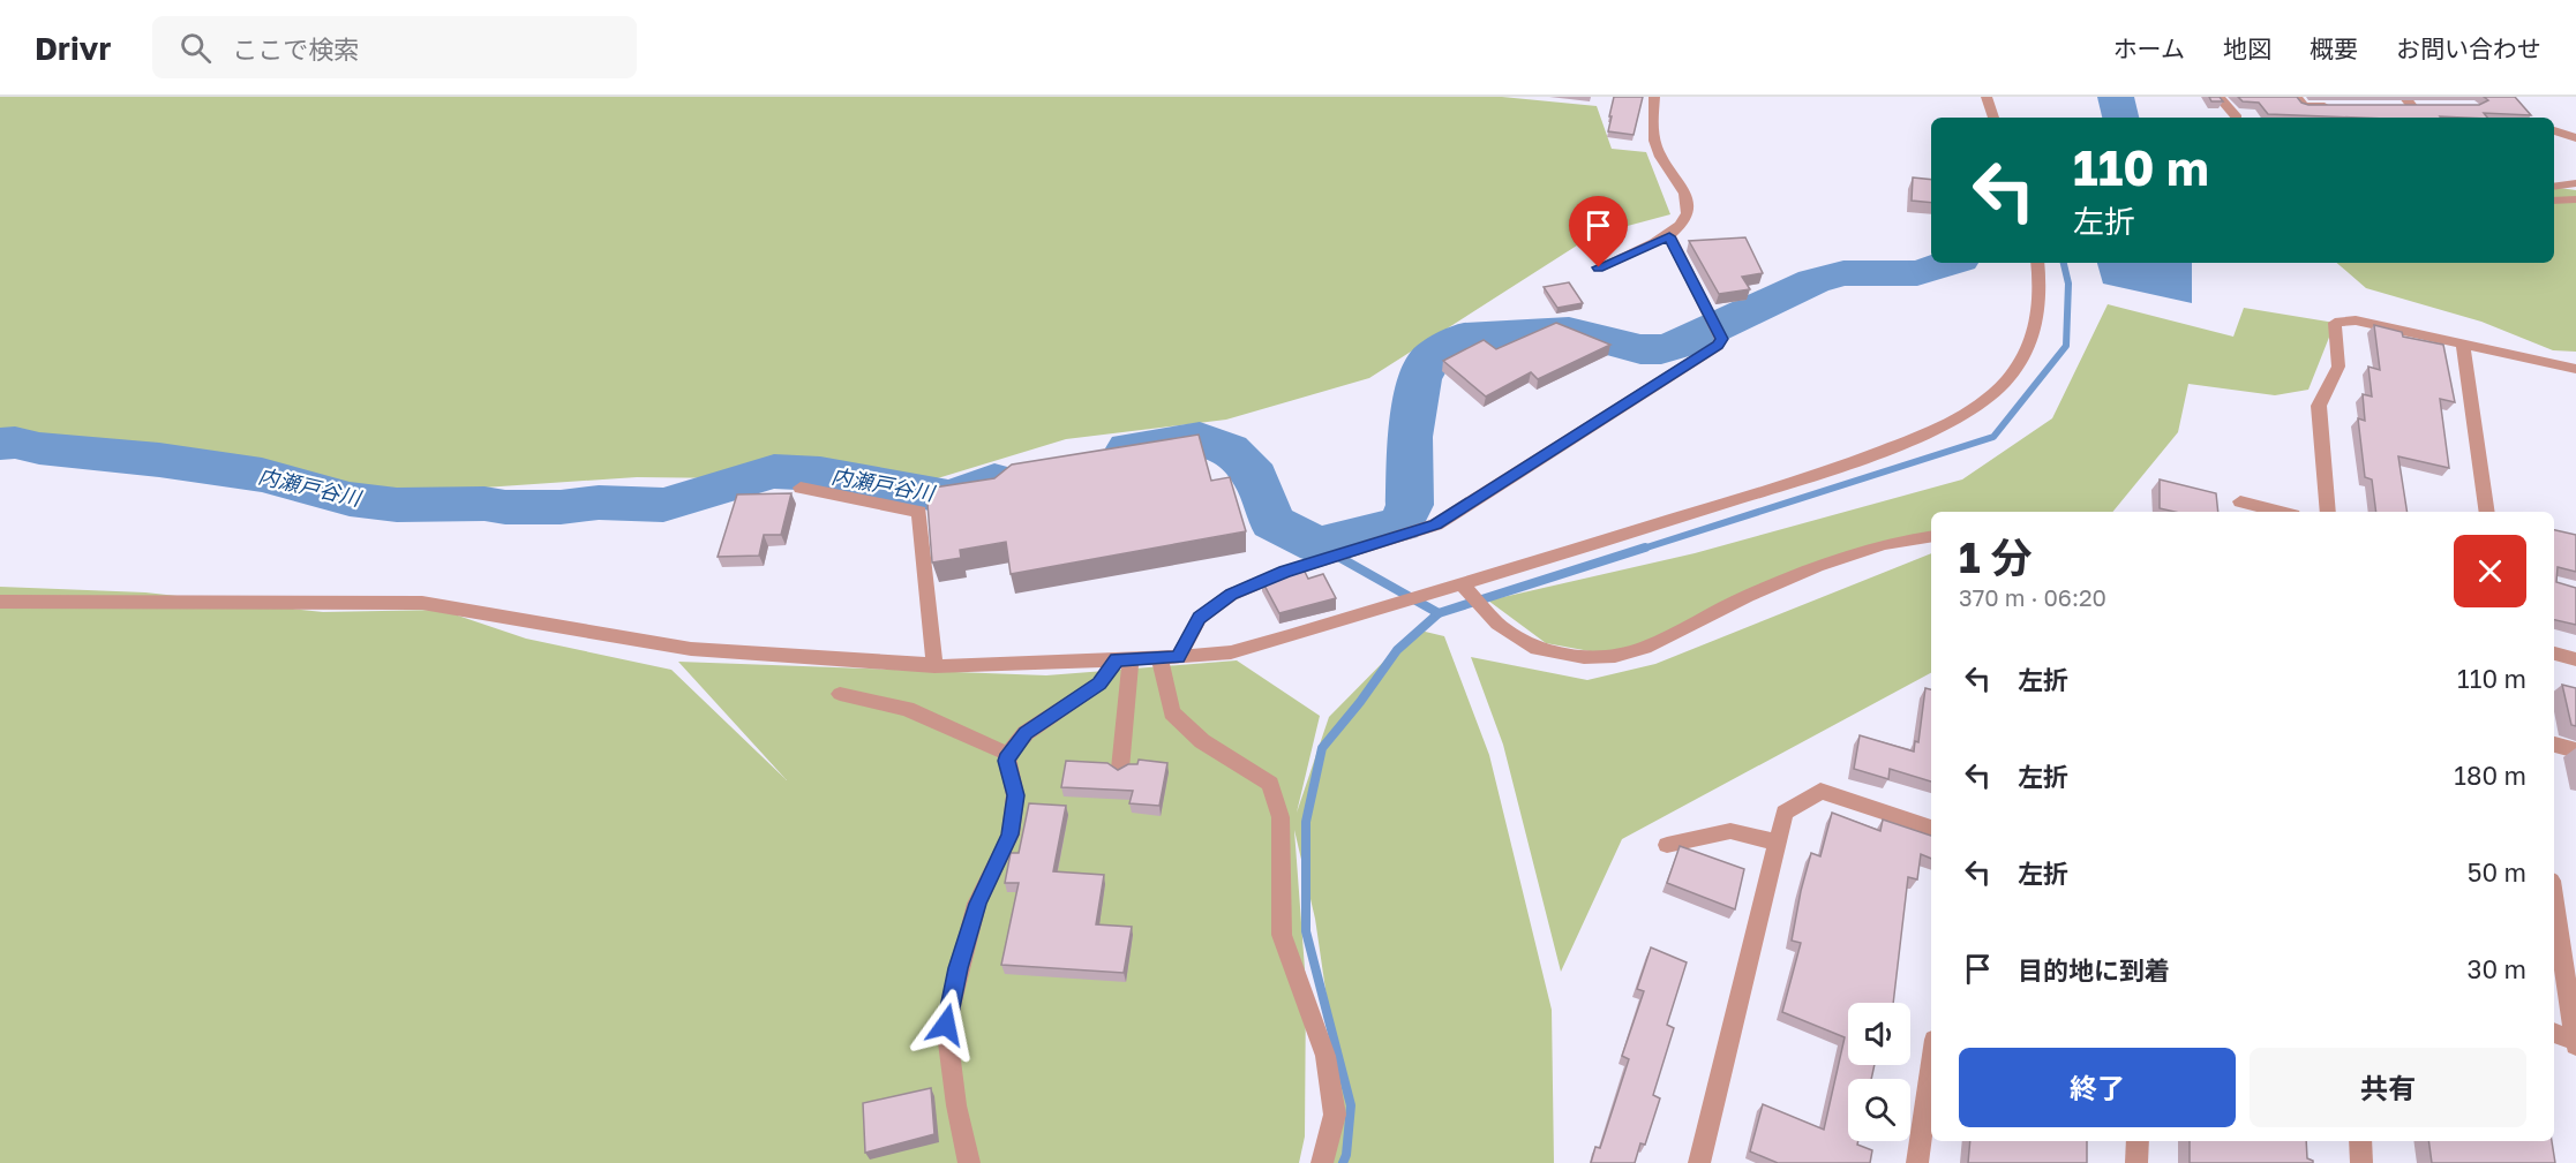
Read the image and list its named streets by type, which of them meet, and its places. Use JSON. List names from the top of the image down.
{
  "water": ["内瀬戸谷川"],
  "page": {
    "header": "Drivr",
    "search": "ここで検索",
    "nav": [
      "ホーム",
      "地図",
      "概要",
      "お問い合わせ"
    ],
    "turn": ["110 m", "左折"],
    "heading": ["1 分", "370 m · 06:20"],
    "list": [
      {
        "name": "左折",
        "value": "110 m"
      },
      {
        "name": "左折",
        "value": "180 m"
      },
      {
        "name": "左折",
        "value": "50 m"
      },
      {
        "name": "目的地に到着",
        "value": "30 m"
      }
    ],
    "buttons": ["終了", "共有"]
  }
}
